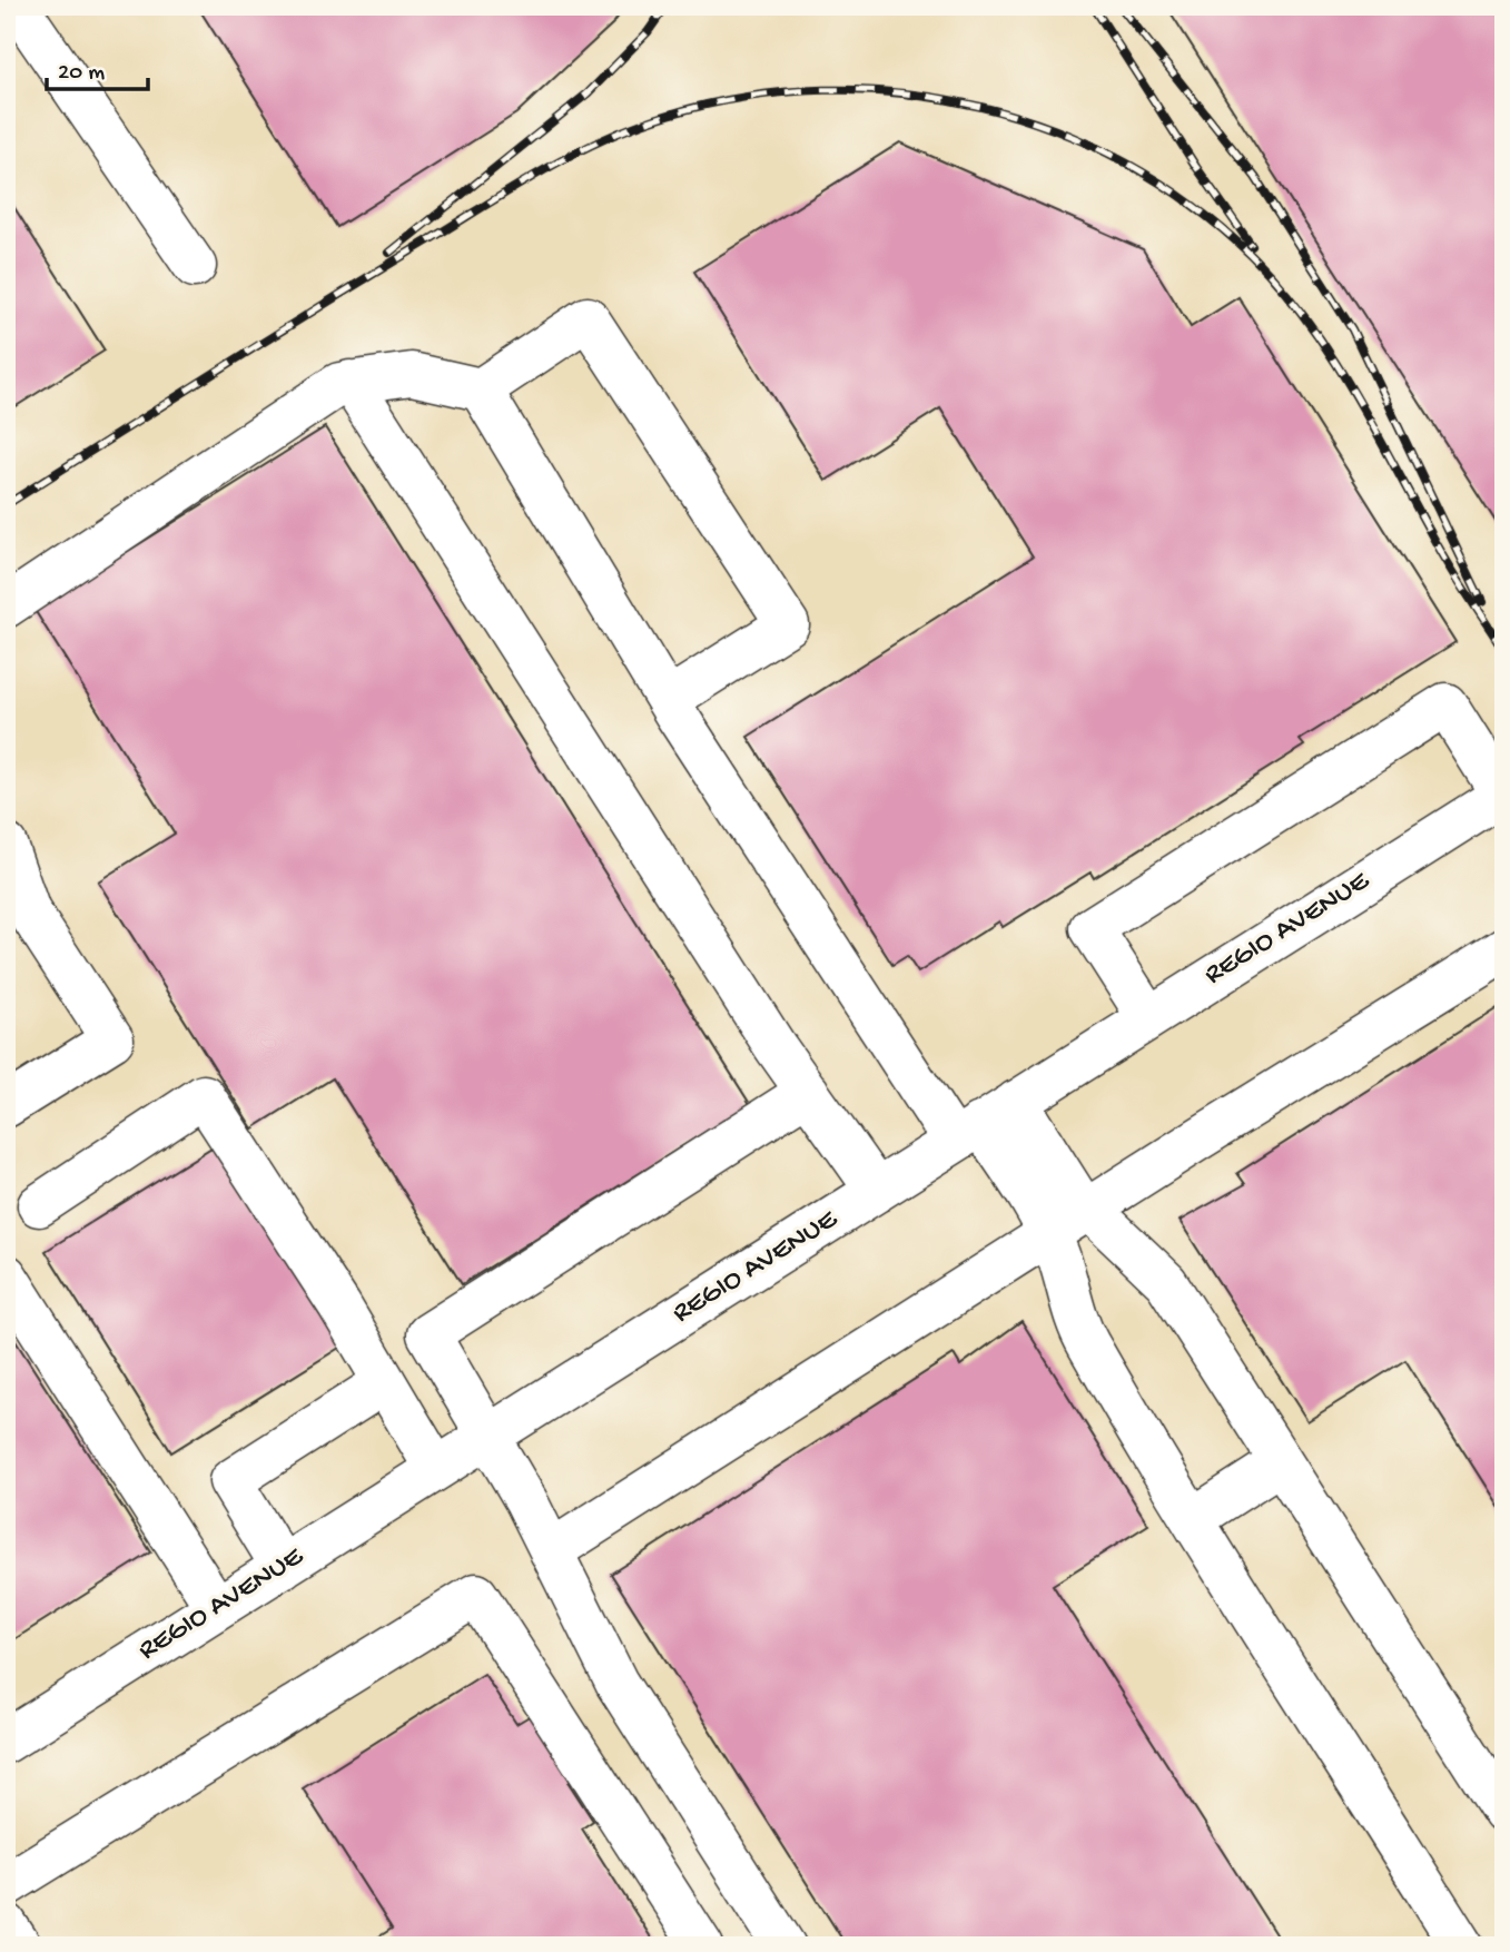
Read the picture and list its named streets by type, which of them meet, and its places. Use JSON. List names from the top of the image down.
{
  "streets": {
    "street": ["REGIO AVENUE"]
  },
  "scale_bar": "20 m"
}
